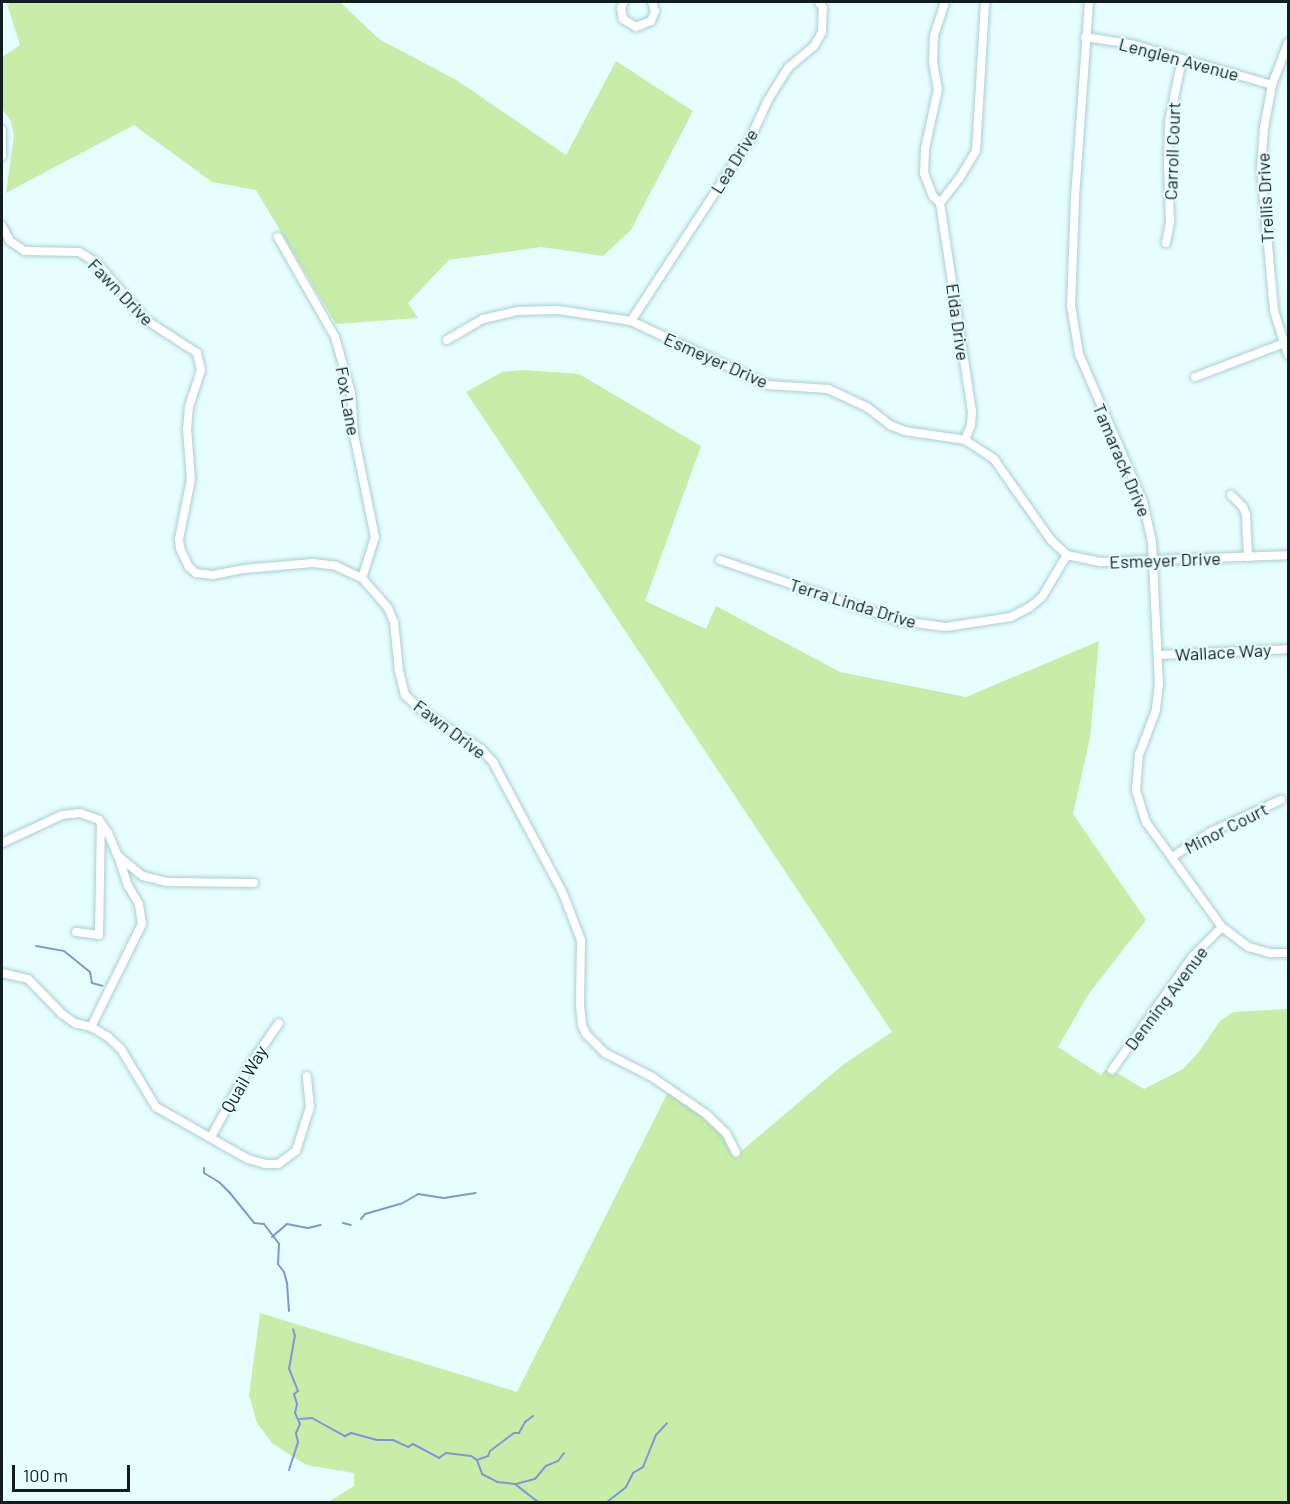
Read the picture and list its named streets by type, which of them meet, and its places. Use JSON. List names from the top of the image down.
{
  "streets": {
    "street": [
      "Lenglen Avenue",
      "Carroll Court",
      "Lea Drive",
      "Trellis Drive",
      "Fawn Drive",
      "Elda Drive",
      "Esmeyer Drive",
      "Fox Lane",
      "Tamarack Drive",
      "Terra Linda Drive",
      "Wallace Way",
      "Minor Court",
      "Denning Avenue",
      "Quail Way"
    ]
  },
  "crossings": [
    ["Lenglen Avenue", "Carroll Court"],
    ["Lenglen Avenue", "Trellis Drive"],
    ["Lenglen Avenue", "Tamarack Drive"],
    ["Lea Drive", "Esmeyer Drive"],
    ["Fawn Drive", "Fox Lane"],
    ["Elda Drive", "Esmeyer Drive"],
    ["Esmeyer Drive", "Tamarack Drive"],
    ["Esmeyer Drive", "Terra Linda Drive"],
    ["Tamarack Drive", "Wallace Way"],
    ["Tamarack Drive", "Minor Court"],
    ["Tamarack Drive", "Denning Avenue"]
  ],
  "scale_bar": "100 m"
}
